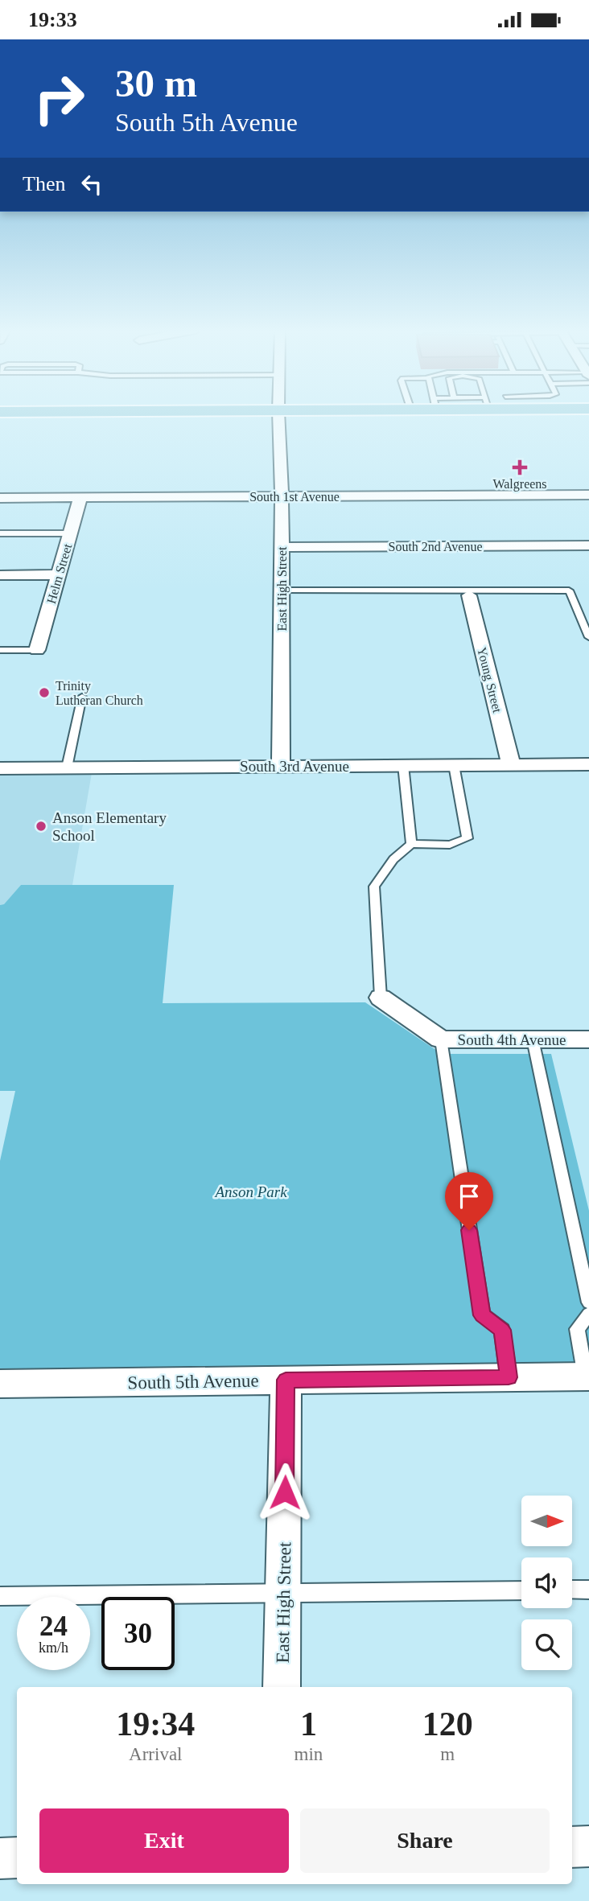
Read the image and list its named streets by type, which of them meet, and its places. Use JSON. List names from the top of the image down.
{
  "streets": {
    "street": [
      "South 1st Avenue",
      "South 2nd Avenue",
      "Helm Street",
      "East High Street",
      "Young Street",
      "South 3rd Avenue",
      "South 4th Avenue",
      "South 5th Avenue"
    ]
  },
  "crossings": [
    ["South 1st Avenue", "Helm Street"],
    ["South 1st Avenue", "East High Street"],
    ["South 2nd Avenue", "East High Street"],
    ["East High Street", "South 3rd Avenue"],
    ["East High Street", "South 5th Avenue"],
    ["Young Street", "South 3rd Avenue"]
  ],
  "parks": ["Anson Park"],
  "places": {
    "health": ["Walgreens"],
    "other": ["Trinity Lutheran Church", "Anson Elementary School"]
  },
  "north": "right",
  "page": {
    "status": "19:33",
    "turn": ["30 m", "South 5th Avenue"],
    "then": "Then",
    "speed": "24 km/h",
    "limit": "30",
    "eta": [
      "19:34",
      "Arrival",
      "1",
      "min",
      "120",
      "m"
    ],
    "buttons": ["Exit", "Share"]
  }
}
